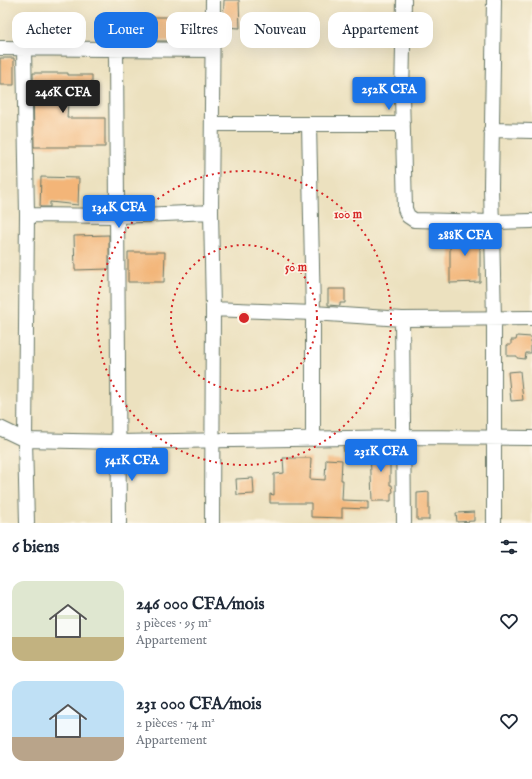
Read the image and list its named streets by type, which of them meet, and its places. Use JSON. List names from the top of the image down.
{
  "page": {
    "chip": [
      "Acheter",
      "Louer",
      "Filtres",
      "Nouveau",
      "Appartement"
    ],
    "price": [
      "252K CFA",
      "246K CFA",
      "134K CFA",
      "288K CFA",
      "231K CFA",
      "541K CFA"
    ],
    "heading": "6 biens",
    "list": [
      {
        "name": "246 000 CFA/mois",
        "note": "3 pièces · 95 m² · Appartement"
      },
      {
        "name": "231 000 CFA/mois",
        "note": "2 pièces · 74 m² · Appartement"
      }
    ]
  },
  "rings": ["100 m", "50 m"]
}
